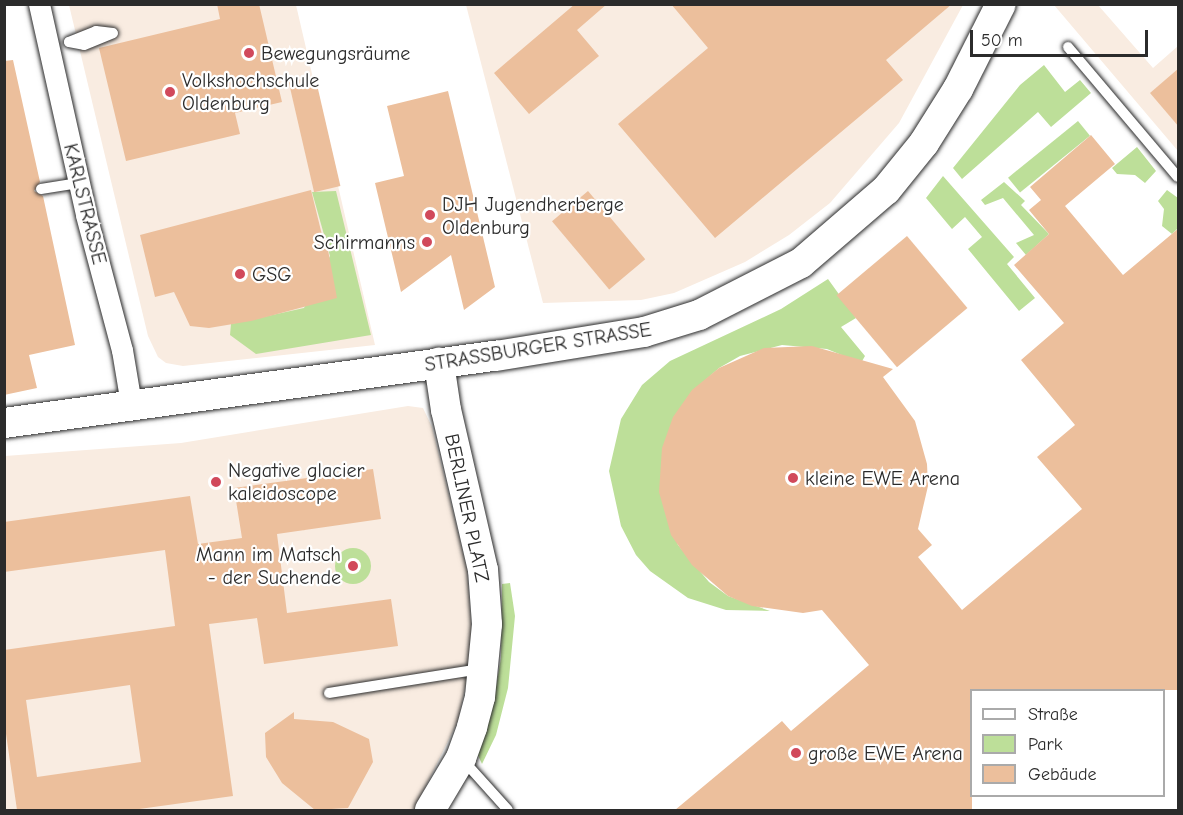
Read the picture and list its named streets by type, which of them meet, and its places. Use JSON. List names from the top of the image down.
{
  "streets": {
    "street": ["KARLSTRASSE", "STRASSBURGER STRASSE", "BERLINER PLATZ"]
  },
  "crossings": [
    ["KARLSTRASSE", "STRASSBURGER STRASSE"],
    ["STRASSBURGER STRASSE", "BERLINER PLATZ"]
  ],
  "places": [
    "Bewegungsräume",
    "Volkshochschule Oldenburg",
    "DJH Jugendherberge Oldenburg",
    "Schirmanns",
    "GSG",
    "kleine EWE Arena",
    "Negative glacier kaleidoscope",
    "Mann im Matsch - der Suchende",
    "große EWE Arena"
  ],
  "legend": ["Straße", "Park", "Gebäude"],
  "scale_bar": "50 m"
}
